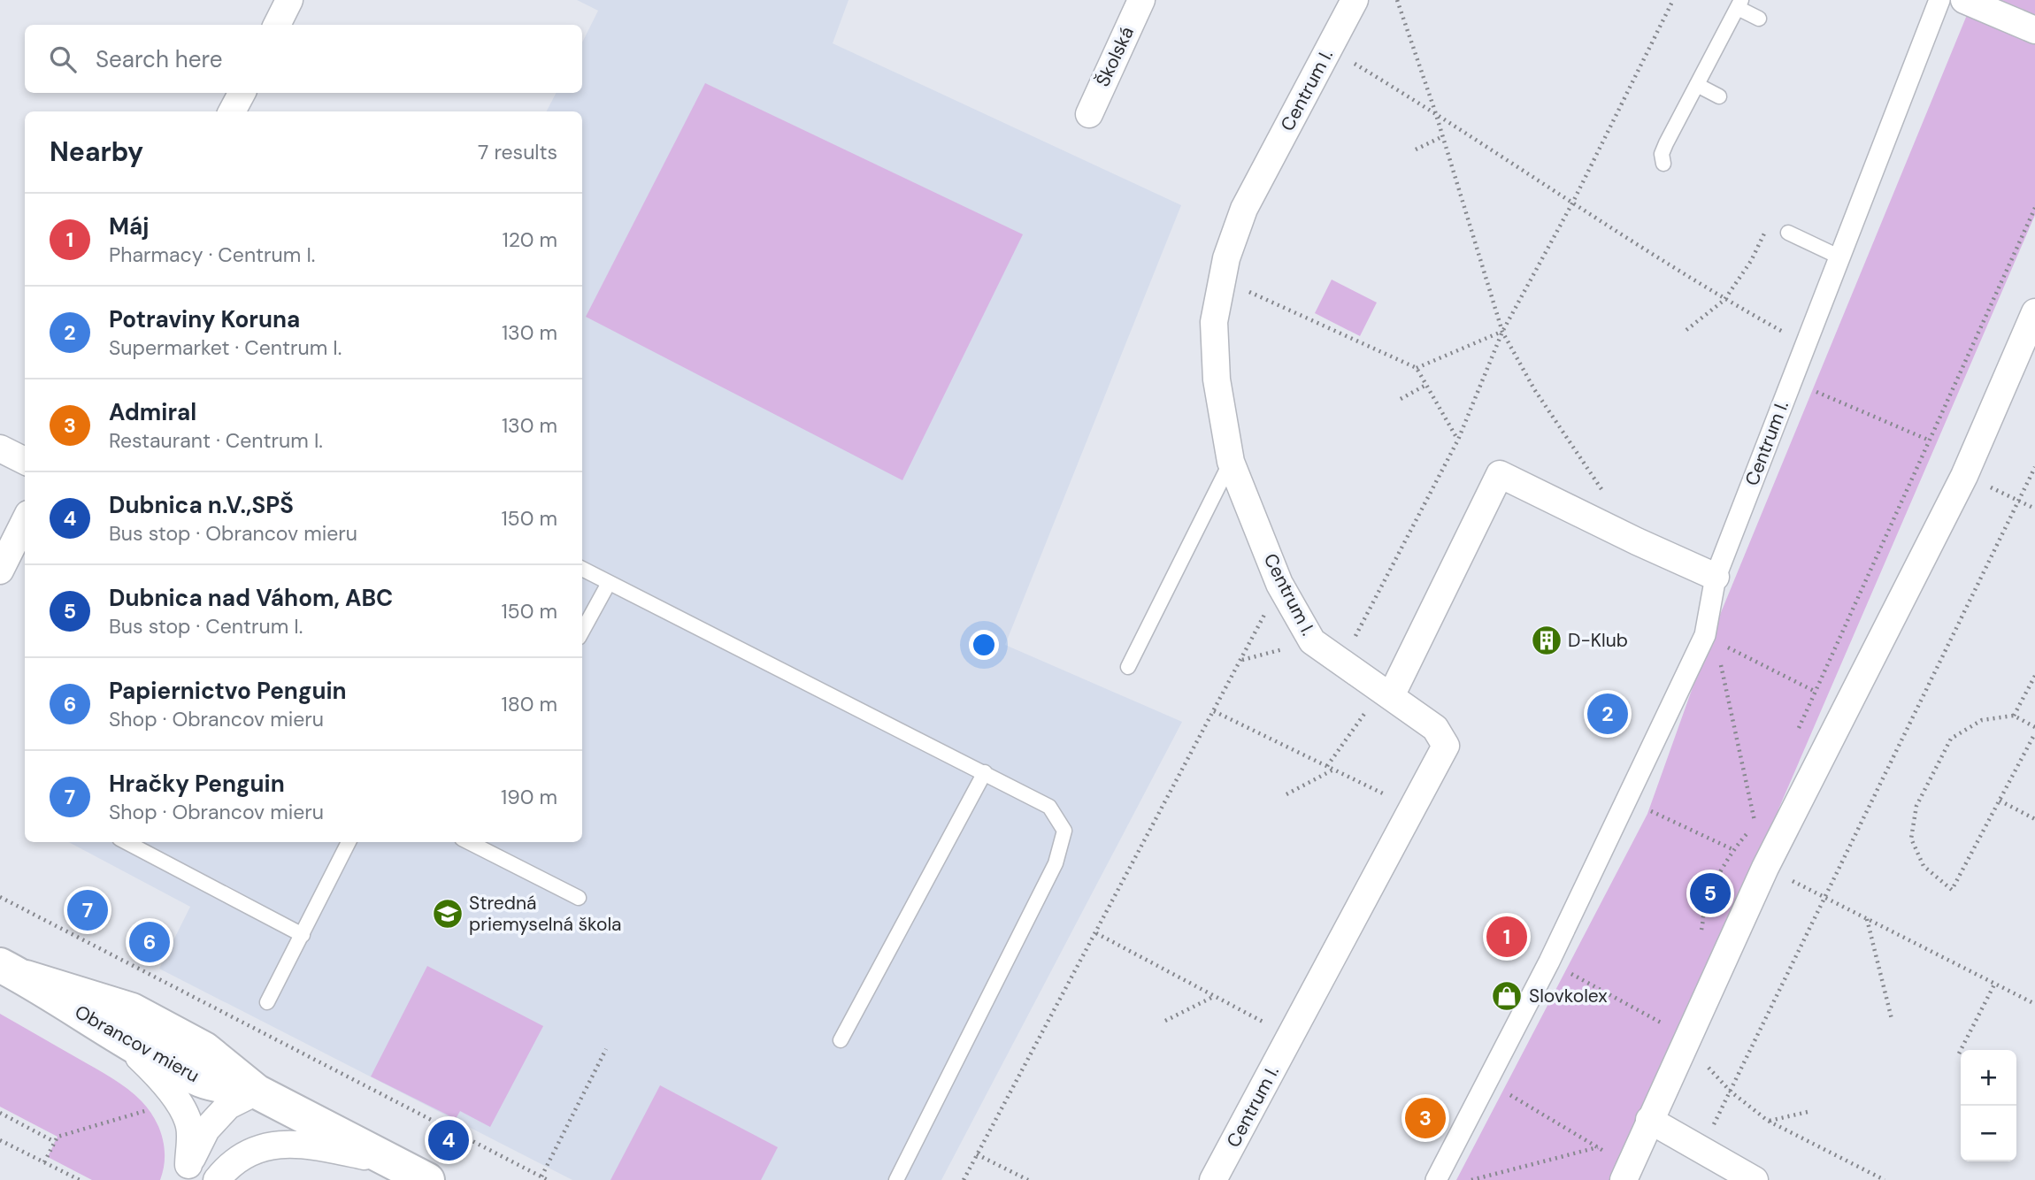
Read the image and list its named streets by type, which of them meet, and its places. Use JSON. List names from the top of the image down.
{
  "streets": {
    "main road": ["Obrancov mieru"],
    "street": ["Školská", "Centrum I."]
  },
  "places": {
    "building": ["D-Klub"],
    "school or university": ["Stredná priemyselná škola"],
    "shop": ["Slovkolex"]
  },
  "page": {
    "search": "Search here",
    "heading": ["Nearby", "7 results"],
    "list": [
      {
        "mark": "1",
        "name": "Máj",
        "note": "Pharmacy · Centrum I.",
        "value": "120 m"
      },
      {
        "mark": "2",
        "name": "Potraviny Koruna",
        "note": "Supermarket · Centrum I.",
        "value": "130 m"
      },
      {
        "mark": "3",
        "name": "Admiral",
        "note": "Restaurant · Centrum I.",
        "value": "130 m"
      },
      {
        "mark": "4",
        "name": "Dubnica n.V.,SPŠ",
        "note": "Bus stop · Obrancov mieru",
        "value": "150 m"
      },
      {
        "mark": "5",
        "name": "Dubnica nad Váhom, ABC",
        "note": "Bus stop · Centrum I.",
        "value": "150 m"
      },
      {
        "mark": "6",
        "name": "Papiernictvo Penguin",
        "note": "Shop · Obrancov mieru",
        "value": "180 m"
      },
      {
        "mark": "7",
        "name": "Hračky Penguin",
        "note": "Shop · Obrancov mieru",
        "value": "190 m"
      }
    ],
    "pins": [
      "2",
      "5",
      "7",
      "1",
      "6",
      "3",
      "4"
    ],
    "map_buttons": ["+", "−"]
  }
}
